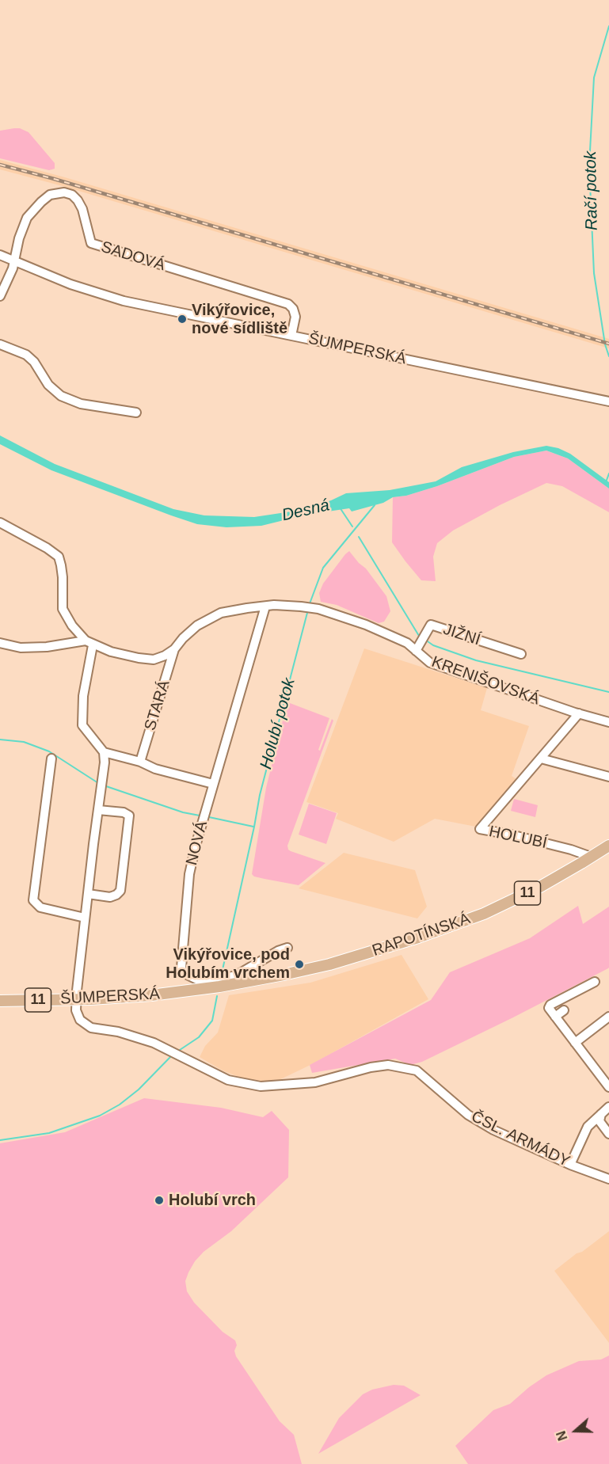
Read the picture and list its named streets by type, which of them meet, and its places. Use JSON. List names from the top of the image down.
{
  "streets": {
    "main road": ["ŠUMPERSKÁ", "11", "RAPOTÍNSKÁ"],
    "street": [
      "SADOVÁ",
      "JIŽNÍ",
      "KRENIŠOVSKÁ",
      "STARÁ",
      "HOLUBÍ",
      "NOVÁ",
      "ČSL. ARMÁDY"
    ]
  },
  "crossings": [
    ["SADOVÁ", "ŠUMPERSKÁ"],
    ["ŠUMPERSKÁ", "RAPOTÍNSKÁ"],
    ["ŠUMPERSKÁ", "ČSL. ARMÁDY"],
    ["JIŽNÍ", "KRENIŠOVSKÁ"],
    ["KRENIŠOVSKÁ", "STARÁ"],
    ["KRENIŠOVSKÁ", "NOVÁ"],
    ["HOLUBÍ", "RAPOTÍNSKÁ"]
  ],
  "water": ["Račí potok", "Desná", "Holubí potok"],
  "places": ["Vikýřovice, nové sídliště", "Vikýřovice, pod Holubím vrchem", "Holubí vrch"],
  "north": "left"
}
